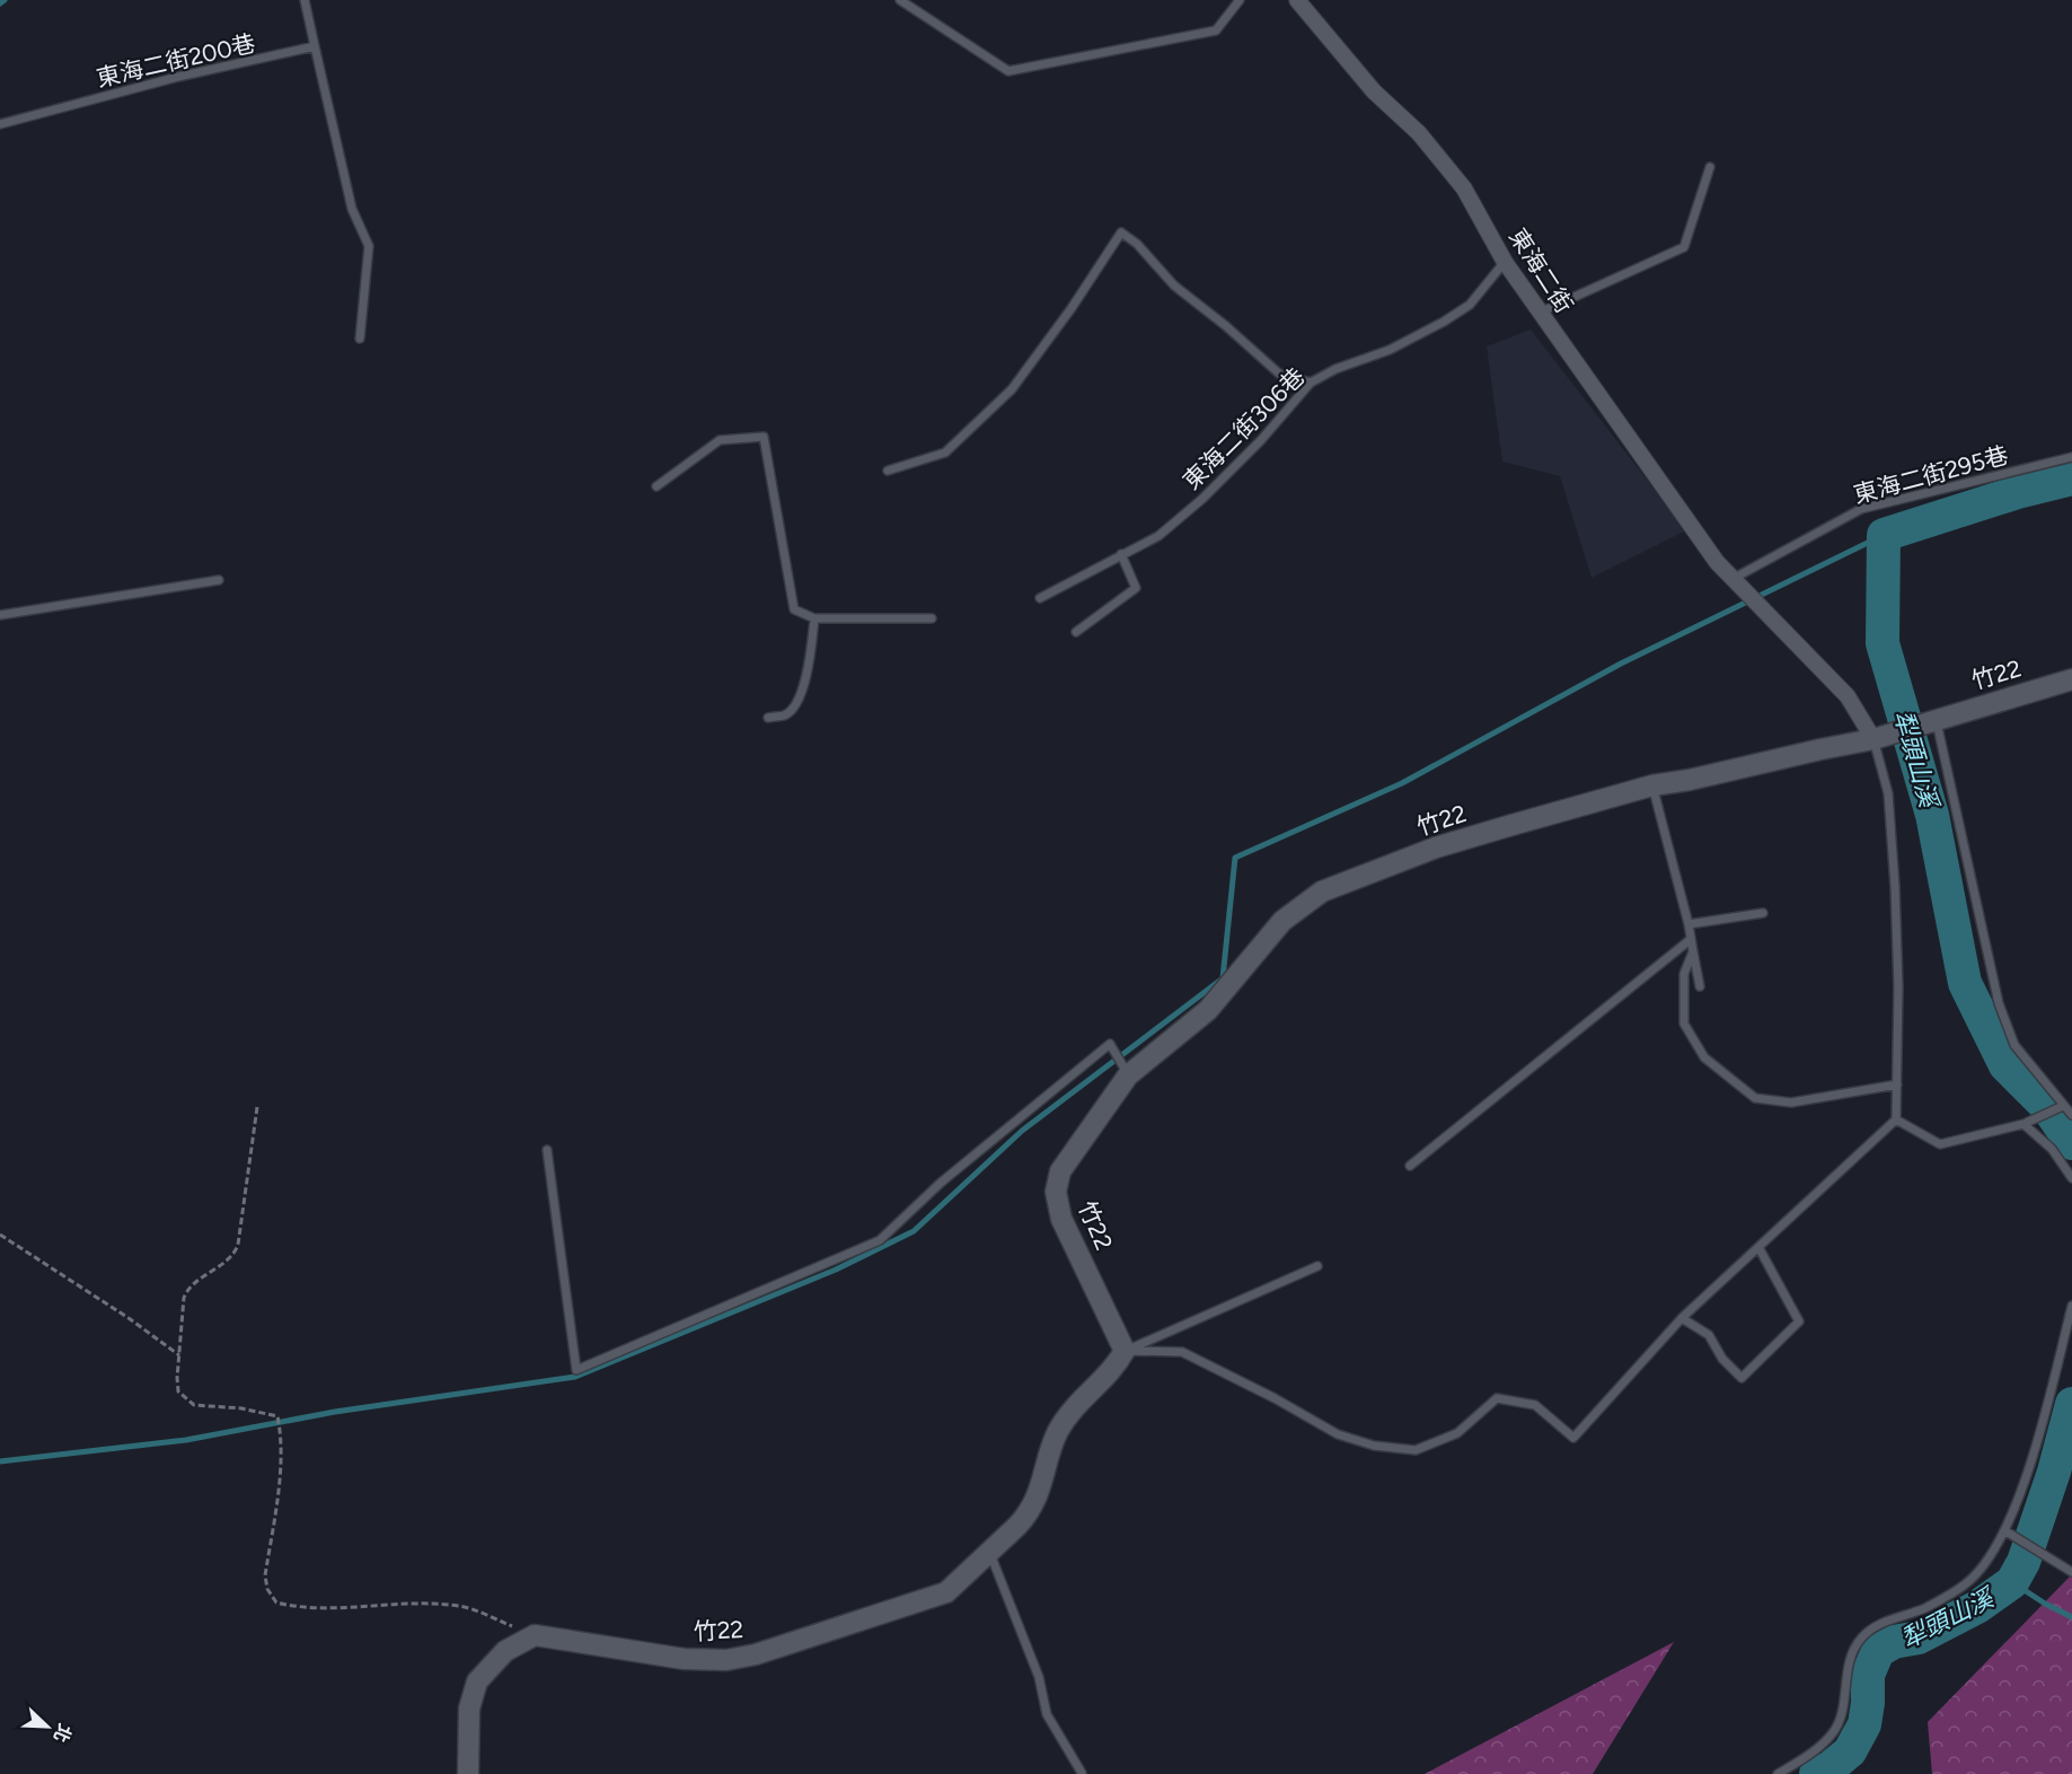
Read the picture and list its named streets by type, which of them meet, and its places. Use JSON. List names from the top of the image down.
{
  "streets": {
    "street": ["東海二街", "竹22"],
    "lane": ["東海二街200巷", "東海二街306巷", "東海二街295巷"]
  },
  "crossings": [
    ["東海二街", "東海二街306巷"],
    ["東海二街", "東海二街295巷"],
    ["東海二街", "竹22"]
  ],
  "water": ["犁頭山溪"],
  "north": "bottom right"
}
